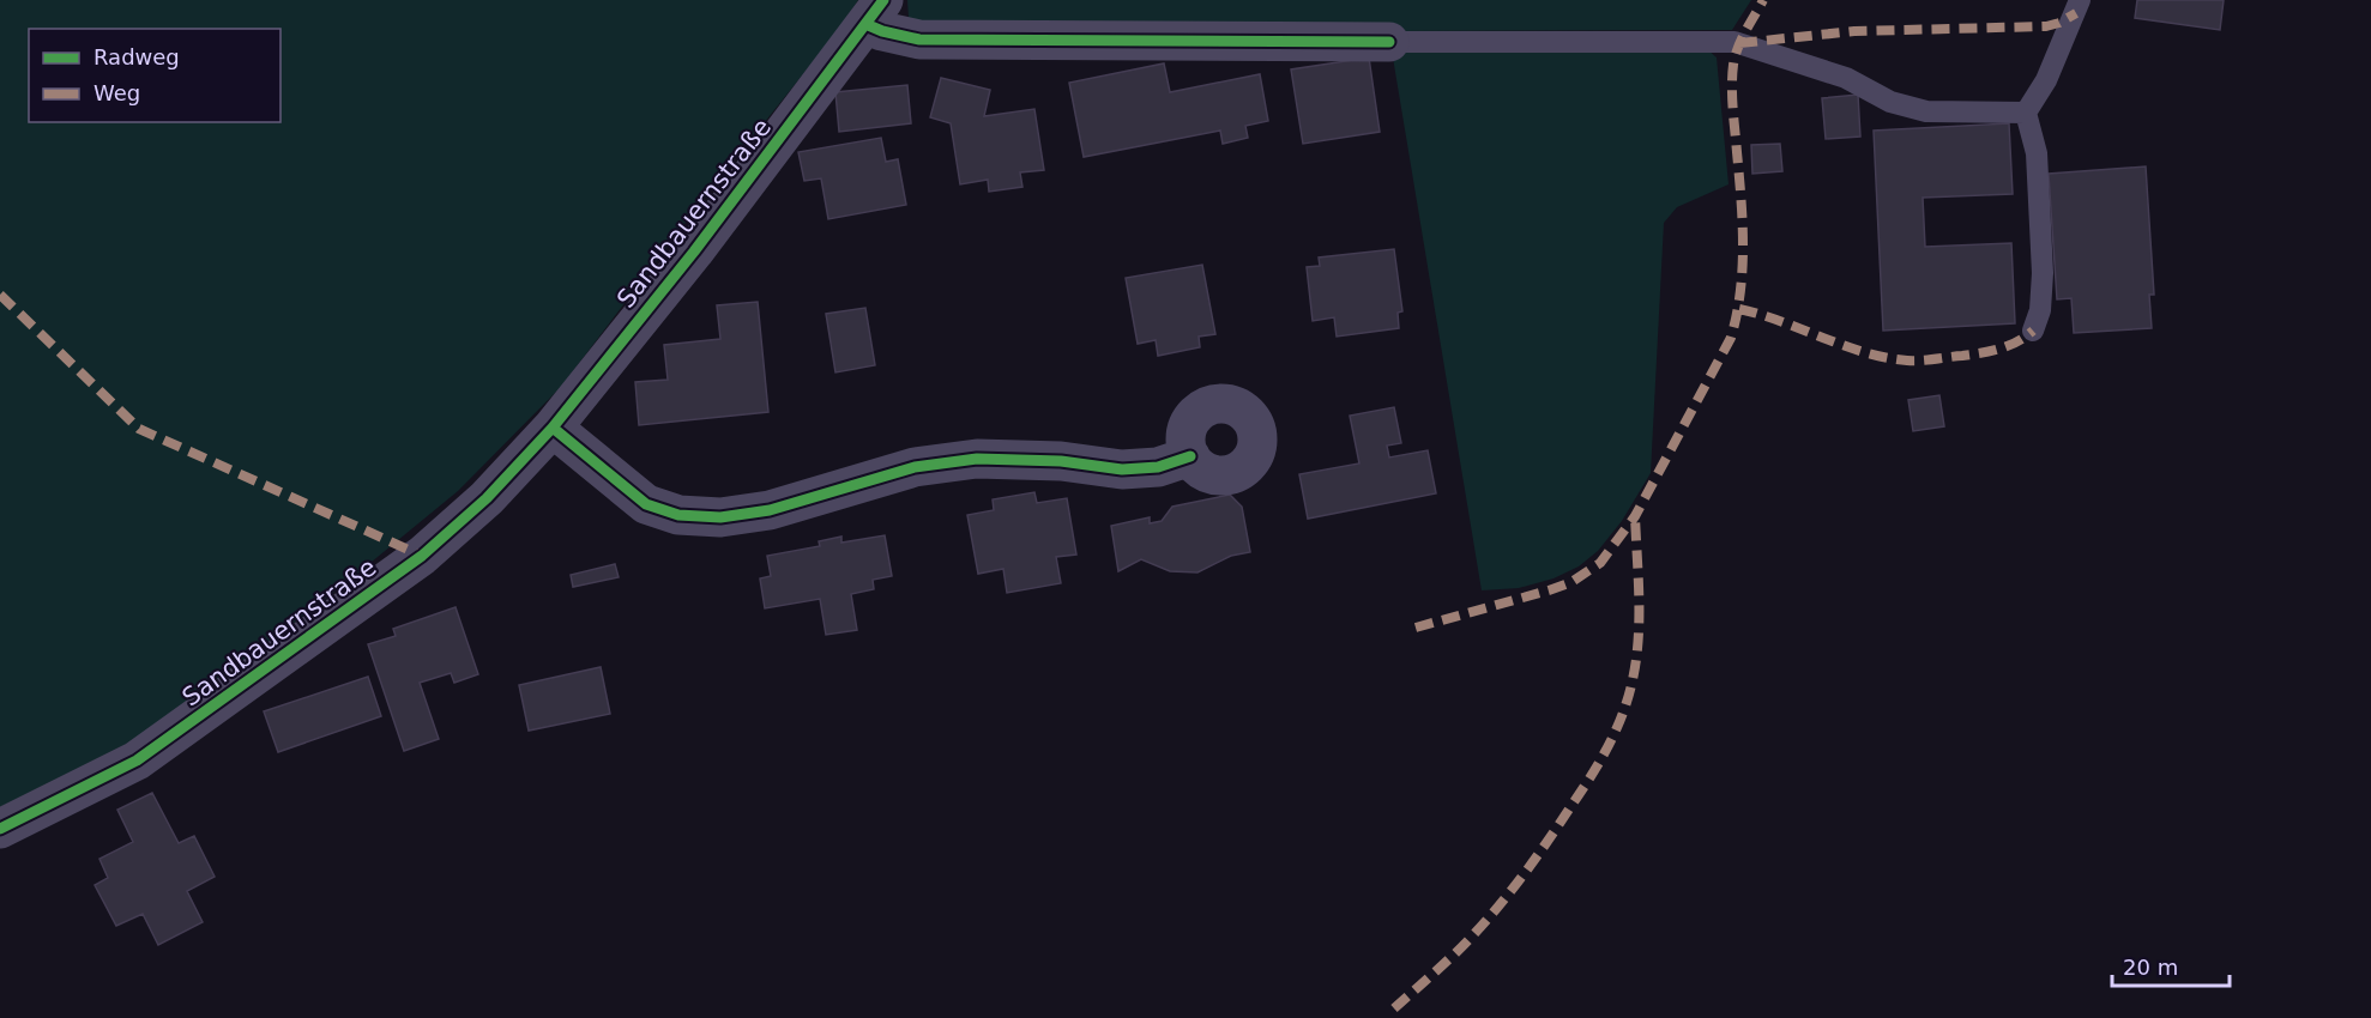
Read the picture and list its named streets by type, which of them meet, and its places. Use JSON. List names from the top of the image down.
{
  "streets": {
    "street": ["Sandbauernstraße"]
  },
  "legend": ["Radweg", "Weg"],
  "scale_bar": "20 m"
}
